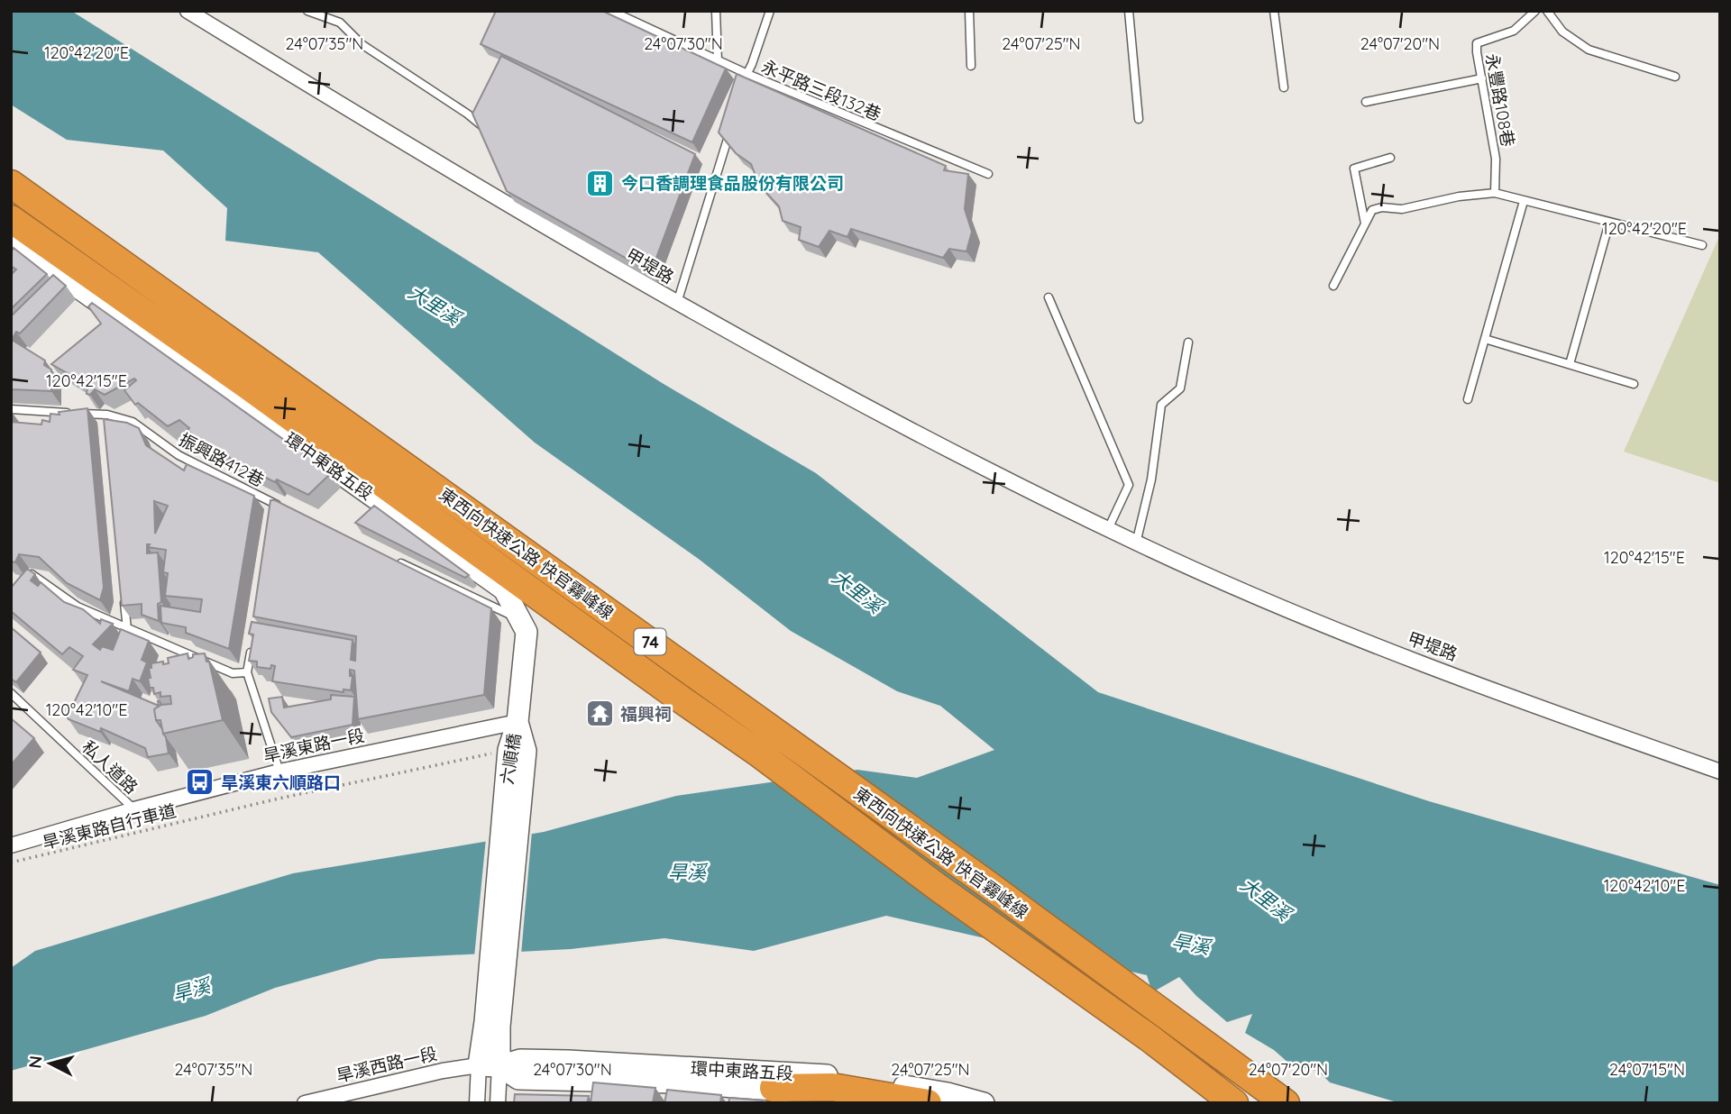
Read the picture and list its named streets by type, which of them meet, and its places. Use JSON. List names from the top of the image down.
{
  "streets": {
    "highway": ["東西向快速公路 快官霧峰線", "74"],
    "street": [
      "甲堤路",
      "環中東路五段",
      "旱溪東路一段",
      "六順橋",
      "旱溪西路一段"
    ],
    "lane": [
      "永平路三段132巷",
      "永豐路108巷",
      "振興路412巷",
      "私人道路"
    ],
    "path": ["旱溪東路自行車道"]
  },
  "crossings": [
    ["環中東路五段", "旱溪東路一段"],
    ["環中東路五段", "六順橋"],
    ["環中東路五段", "旱溪西路一段"],
    ["旱溪東路一段", "六順橋"],
    ["旱溪東路一段", "私人道路"],
    ["六順橋", "旱溪東路自行車道"],
    ["六順橋", "旱溪西路一段"]
  ],
  "water": ["大里溪", "旱溪"],
  "places": {
    "building": ["今口香調理食品股份有限公司"],
    "temple": ["福興祠"],
    "bus stop": ["旱溪東六順路口"]
  },
  "north": "left",
  "coordinates": [
    "24°07'35\"N",
    "24°07'30\"N",
    "24°07'25\"N",
    "24°07'20\"N",
    "120°42'20\"E",
    "120°42'15\"E",
    "120°42'10\"E",
    "24°07'15\"N"
  ]
}
